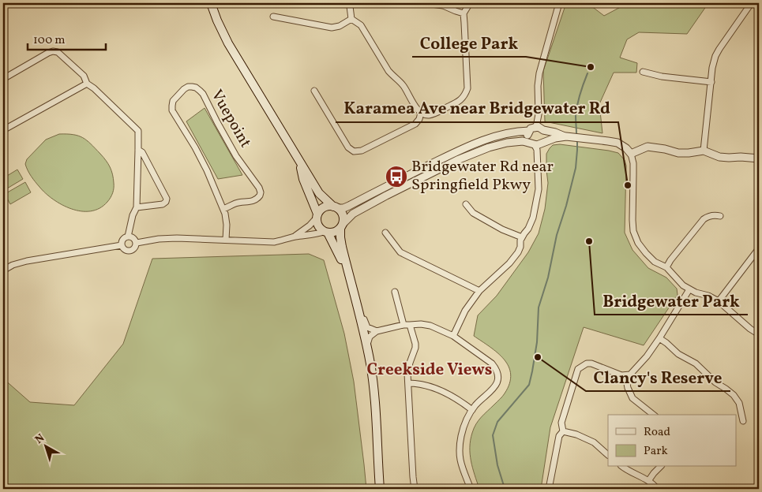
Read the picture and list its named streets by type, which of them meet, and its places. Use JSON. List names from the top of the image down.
{
  "streets": {
    "street": ["Vuepoint"]
  },
  "districts": ["Creekside Views"],
  "places": {
    "other": [
      "College Park",
      "Karamea Ave near Bridgewater Rd",
      "Bridgewater Park",
      "Clancy's Reserve"
    ],
    "bus stop": ["Bridgewater Rd near Springfield Pkwy"]
  },
  "legend": ["Road", "Park"],
  "scale_bar": "100 m",
  "north": "top left"
}
